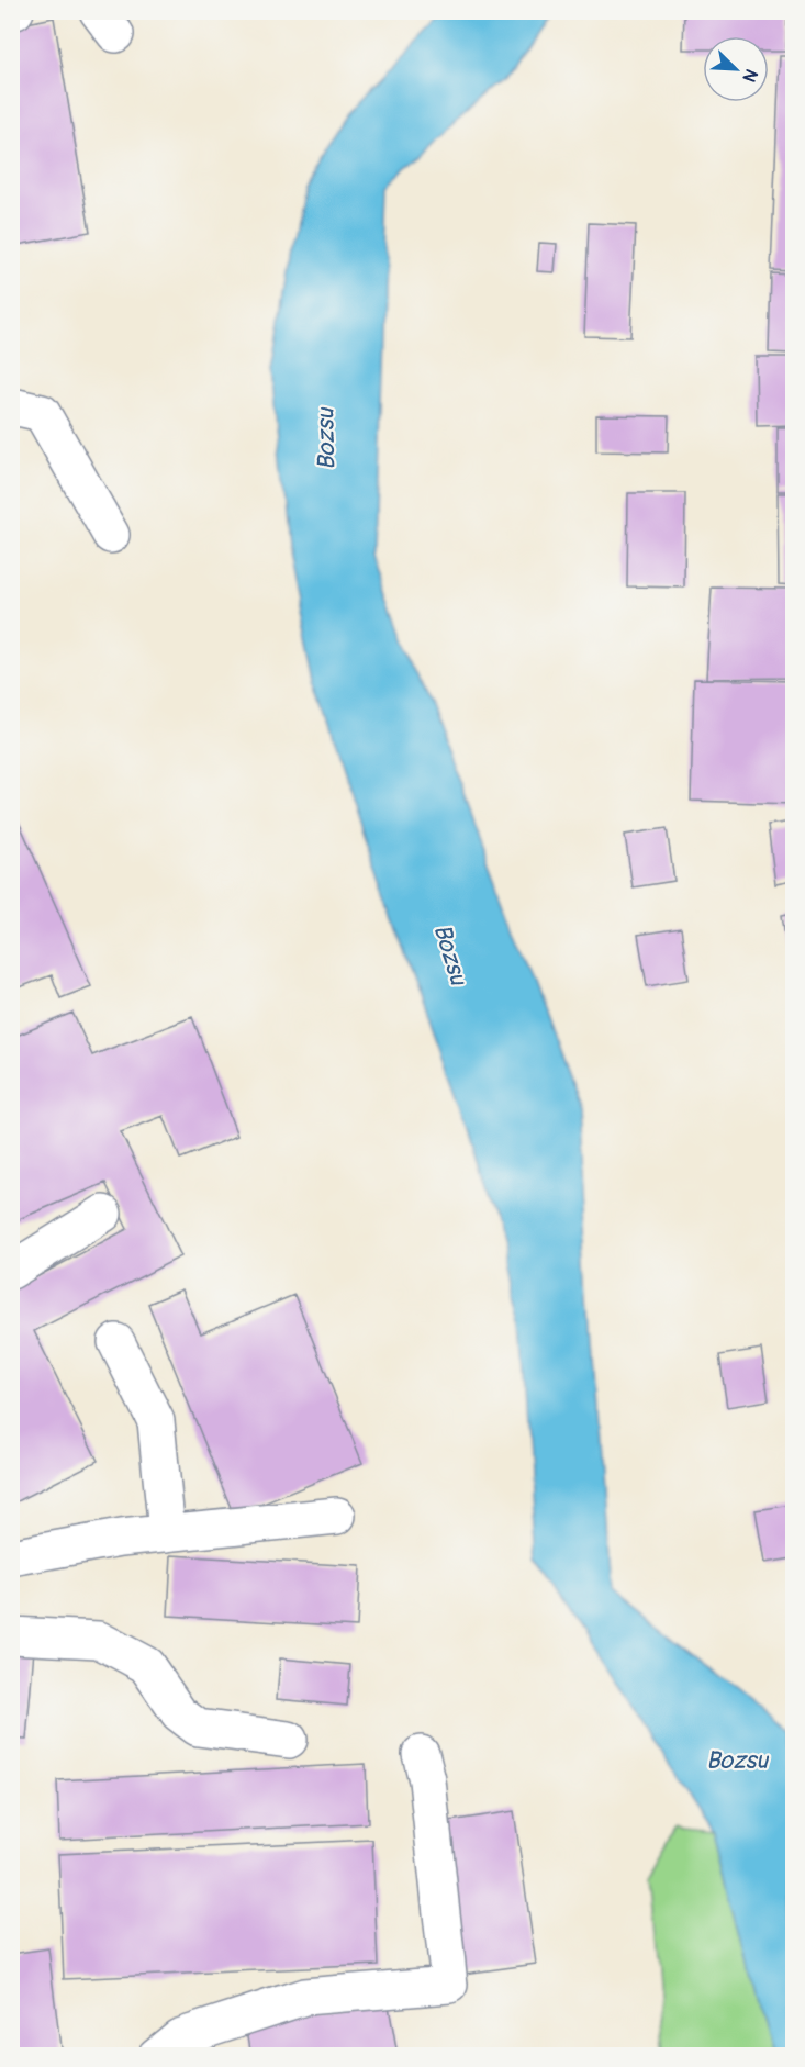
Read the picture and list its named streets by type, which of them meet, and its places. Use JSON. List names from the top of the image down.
{
  "water": ["Bozsu"],
  "north": "bottom right"
}
